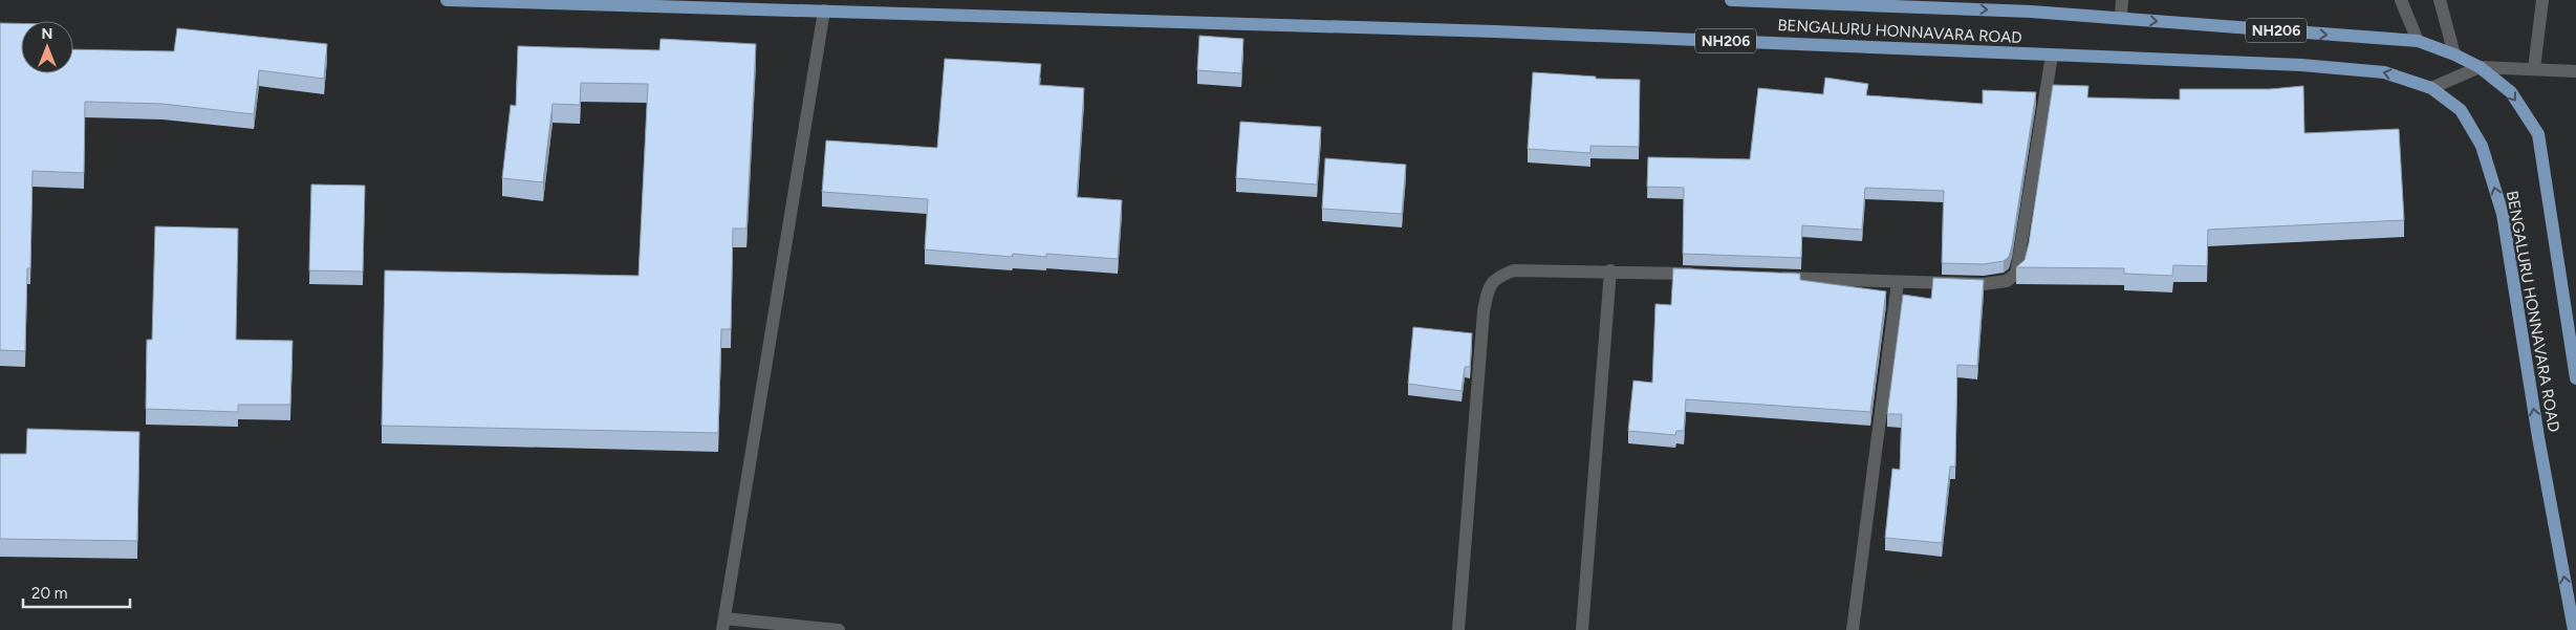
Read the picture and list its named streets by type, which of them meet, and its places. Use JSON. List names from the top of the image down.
{
  "streets": {
    "main road": ["NH206", "BENGALURU HONNAVARA ROAD"]
  },
  "scale_bar": "20 m",
  "north": "top"
}
